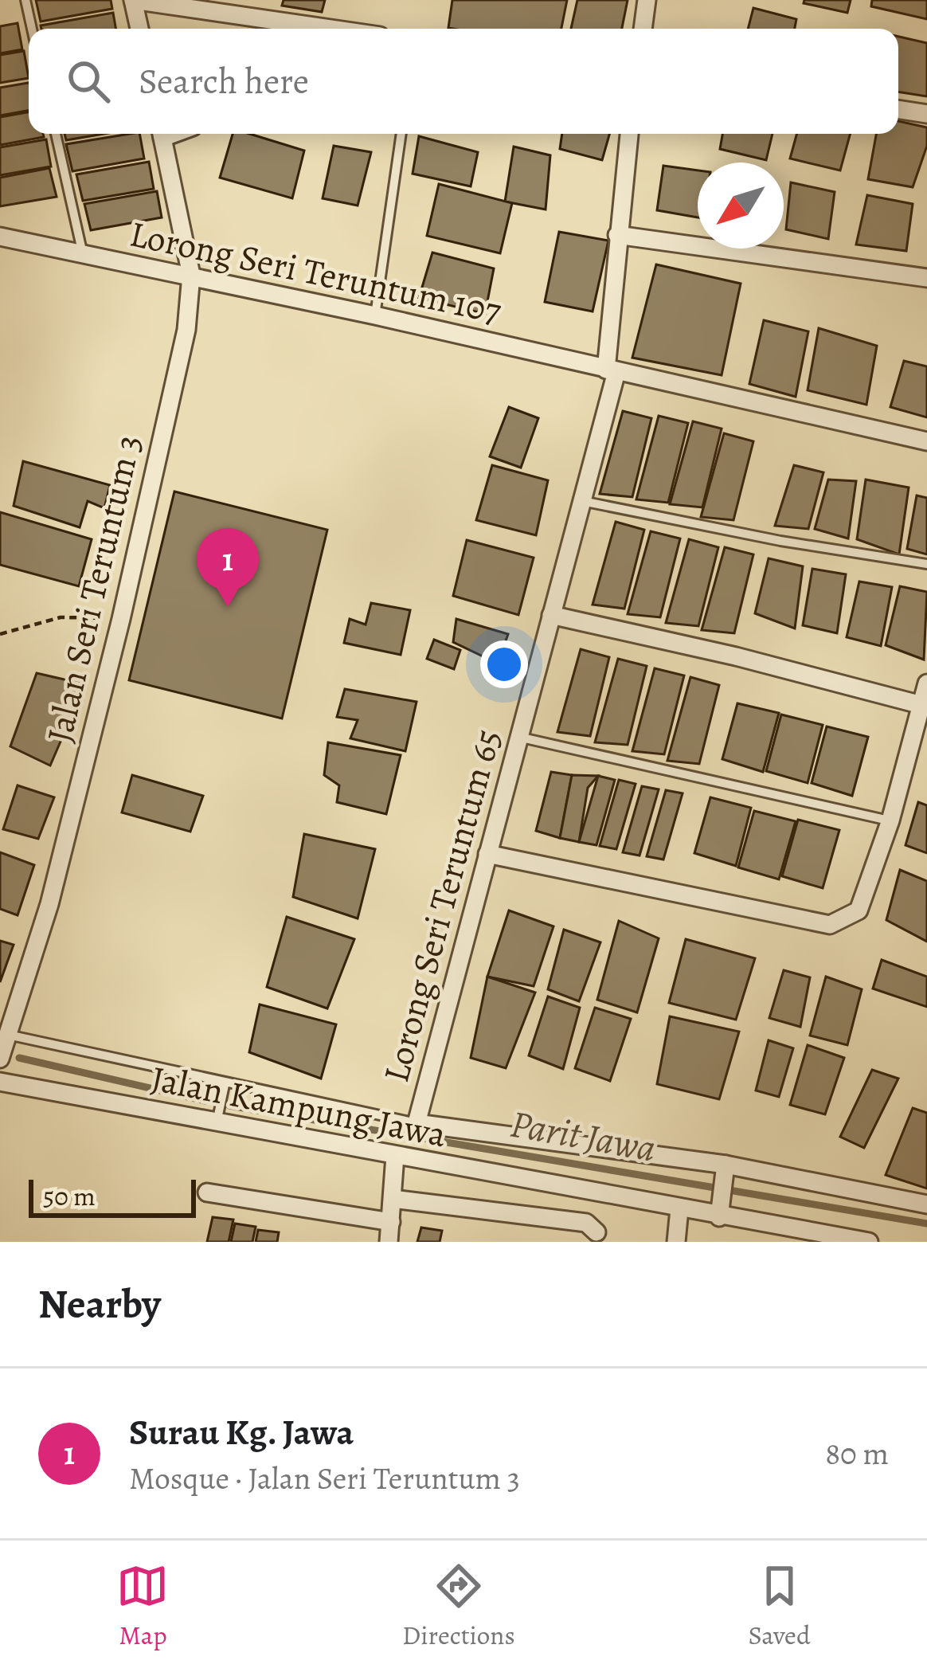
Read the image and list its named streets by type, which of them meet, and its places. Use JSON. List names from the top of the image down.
{
  "streets": {
    "street": [
      "Lorong Seri Teruntum 107",
      "Jalan Seri Teruntum 3",
      "Lorong Seri Teruntum 65",
      "Jalan Kampung Jawa"
    ]
  },
  "crossings": [
    ["Lorong Seri Teruntum 107", "Jalan Seri Teruntum 3"],
    ["Lorong Seri Teruntum 107", "Lorong Seri Teruntum 65"],
    ["Lorong Seri Teruntum 65", "Jalan Kampung Jawa"]
  ],
  "water": ["Parit Jawa"],
  "scale_bar": "50 m",
  "north": "bottom left",
  "page": {
    "search": "Search here",
    "pins": "1",
    "scale": "50 m",
    "heading": "Nearby",
    "list": [
      {
        "mark": "1",
        "name": "Surau Kg. Jawa",
        "note": "Mosque · Jalan Seri Teruntum 3",
        "value": "80 m"
      }
    ],
    "nav": ["Map", "Directions", "Saved"]
  }
}
